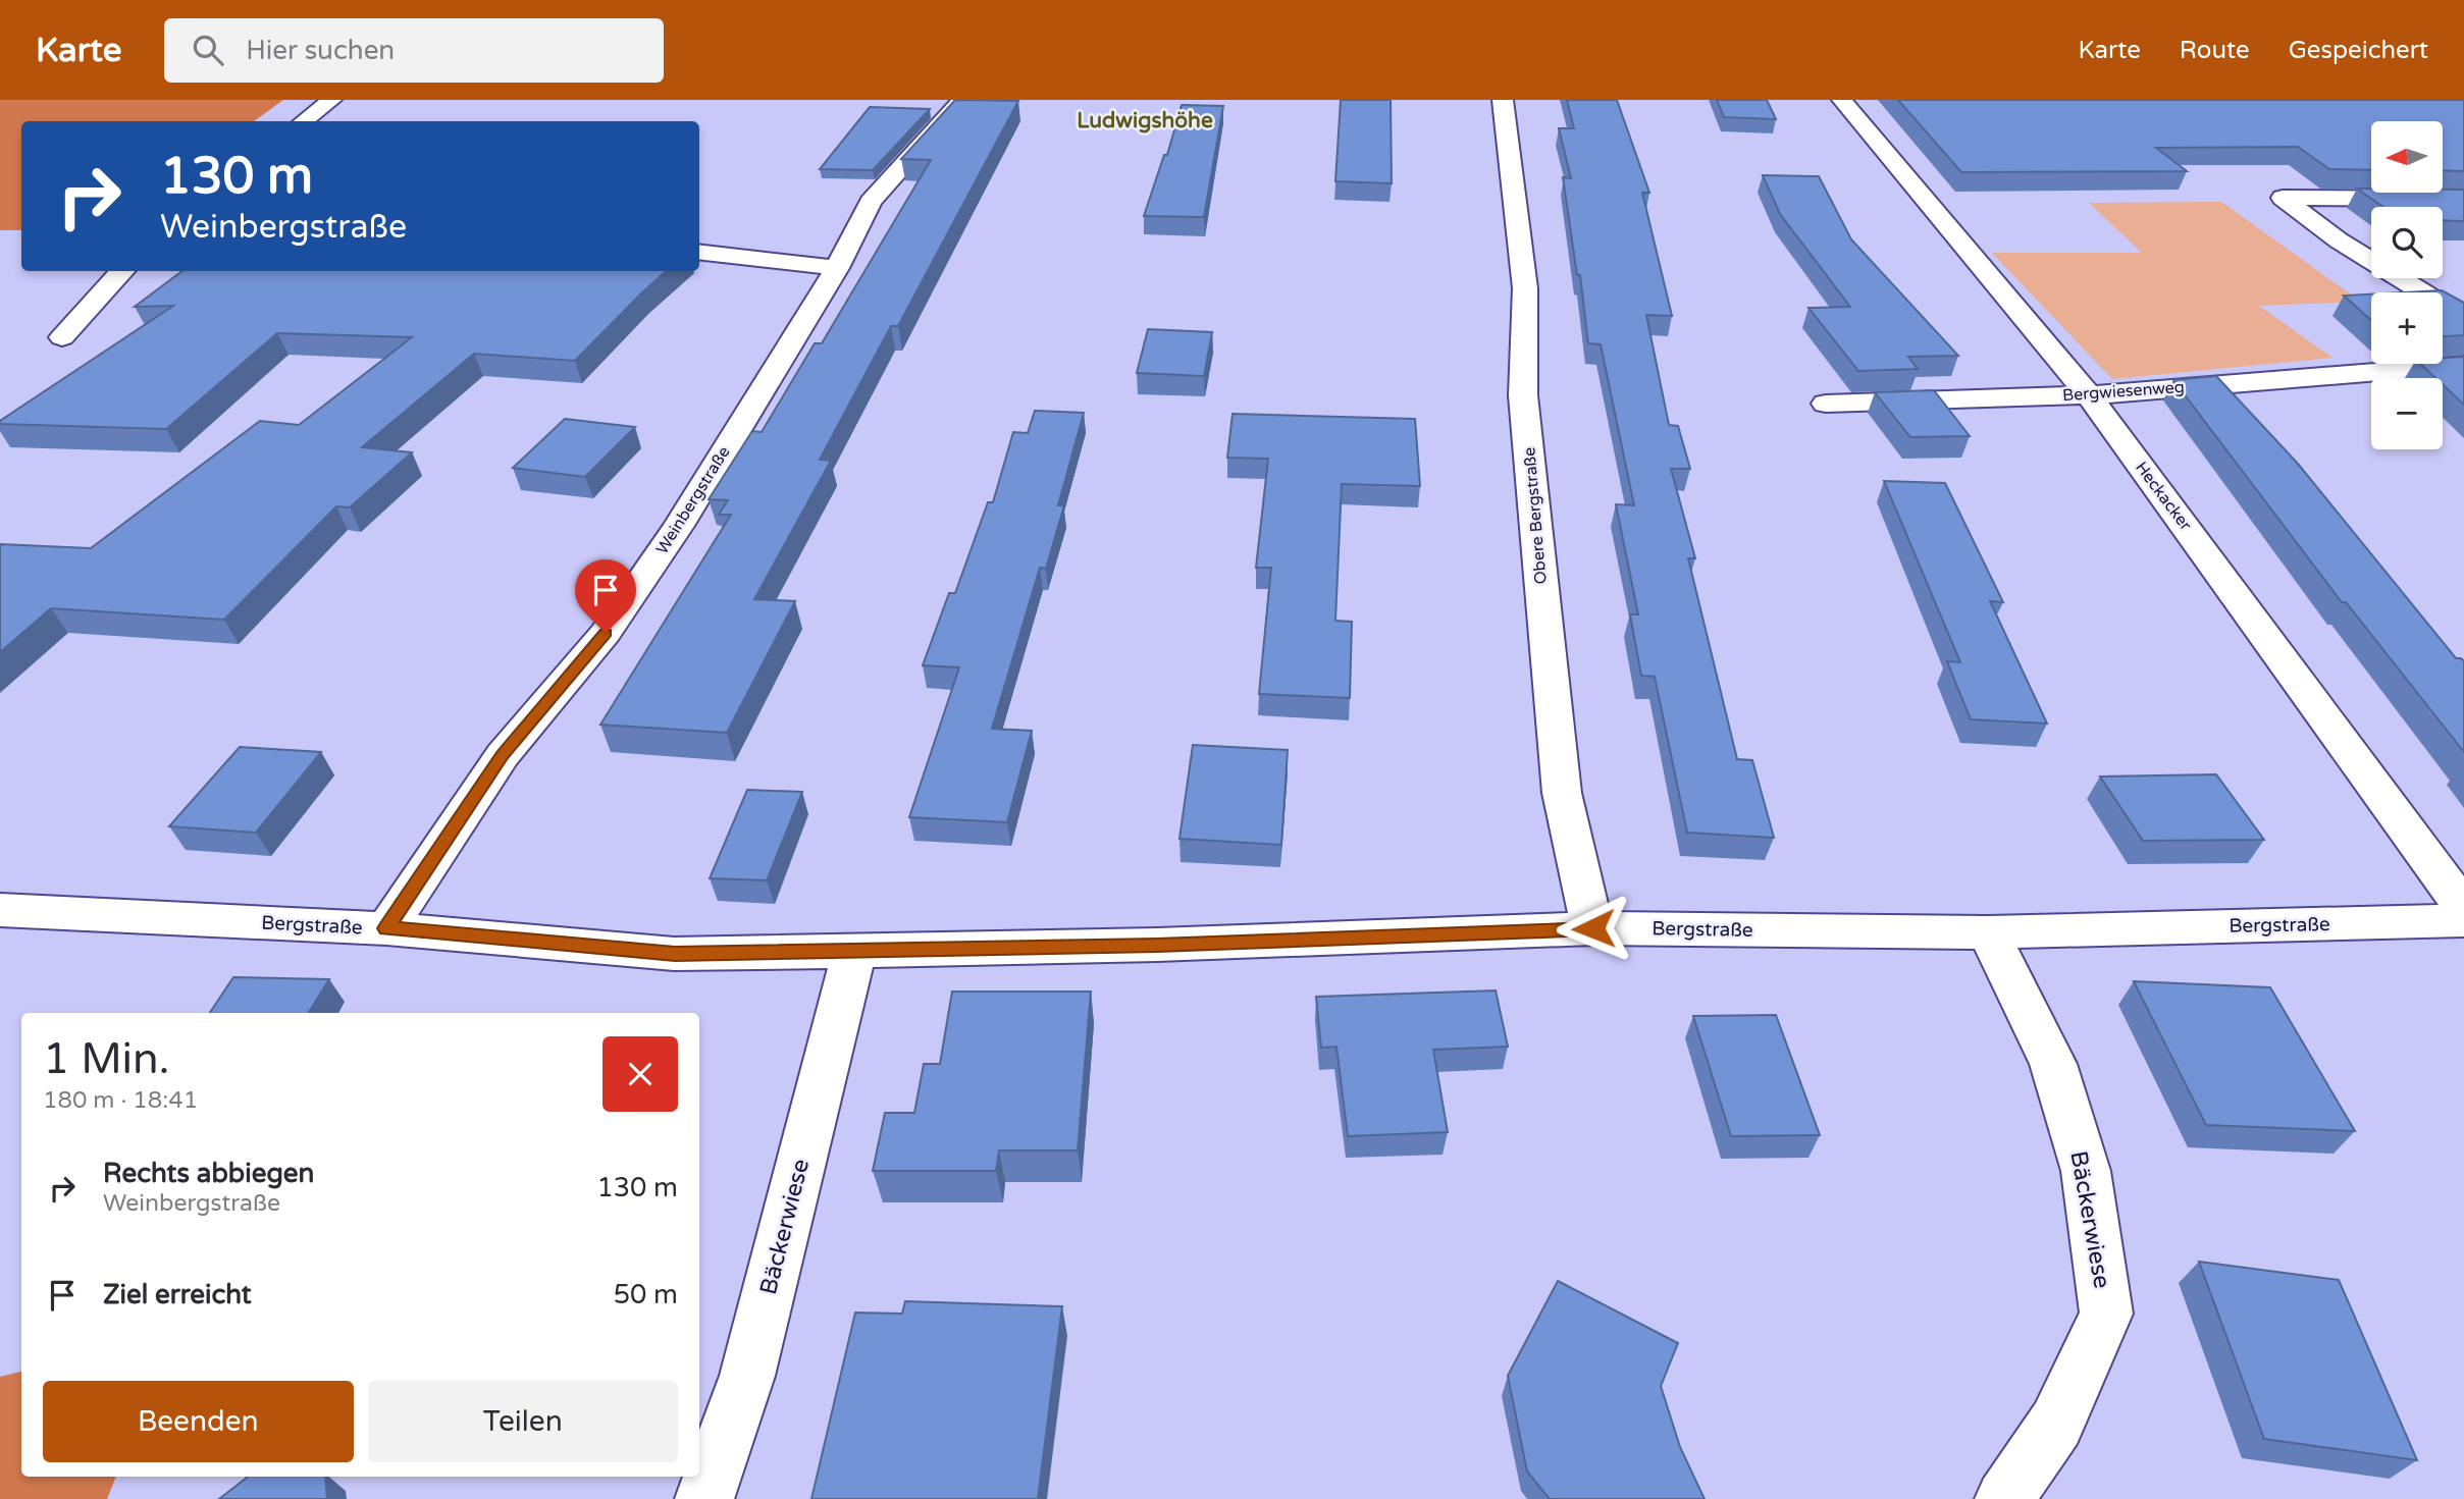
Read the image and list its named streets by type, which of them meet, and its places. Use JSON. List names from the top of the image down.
{
  "streets": {
    "street": [
      "Bergwiesenweg",
      "Heckacker",
      "Weinbergstraße",
      "Obere Bergstraße",
      "Bergstraße",
      "Bäckerwiese"
    ]
  },
  "crossings": [
    ["Bergwiesenweg", "Heckacker"],
    ["Weinbergstraße", "Bergstraße"],
    ["Obere Bergstraße", "Bergstraße"],
    ["Bergstraße", "Bäckerwiese"]
  ],
  "districts": ["Ludwigshöhe"],
  "north": "left",
  "page": {
    "header": "Karte",
    "search": "Hier suchen",
    "nav": ["Karte", "Route", "Gespeichert"],
    "map_buttons": ["+", "−"],
    "turn": ["130 m", "Weinbergstraße"],
    "heading": ["1 Min.", "180 m · 18:41"],
    "list": [
      {
        "name": "Rechts abbiegen",
        "note": "Weinbergstraße",
        "value": "130 m"
      },
      {
        "name": "Ziel erreicht",
        "value": "50 m"
      }
    ],
    "buttons": ["Beenden", "Teilen"]
  }
}
